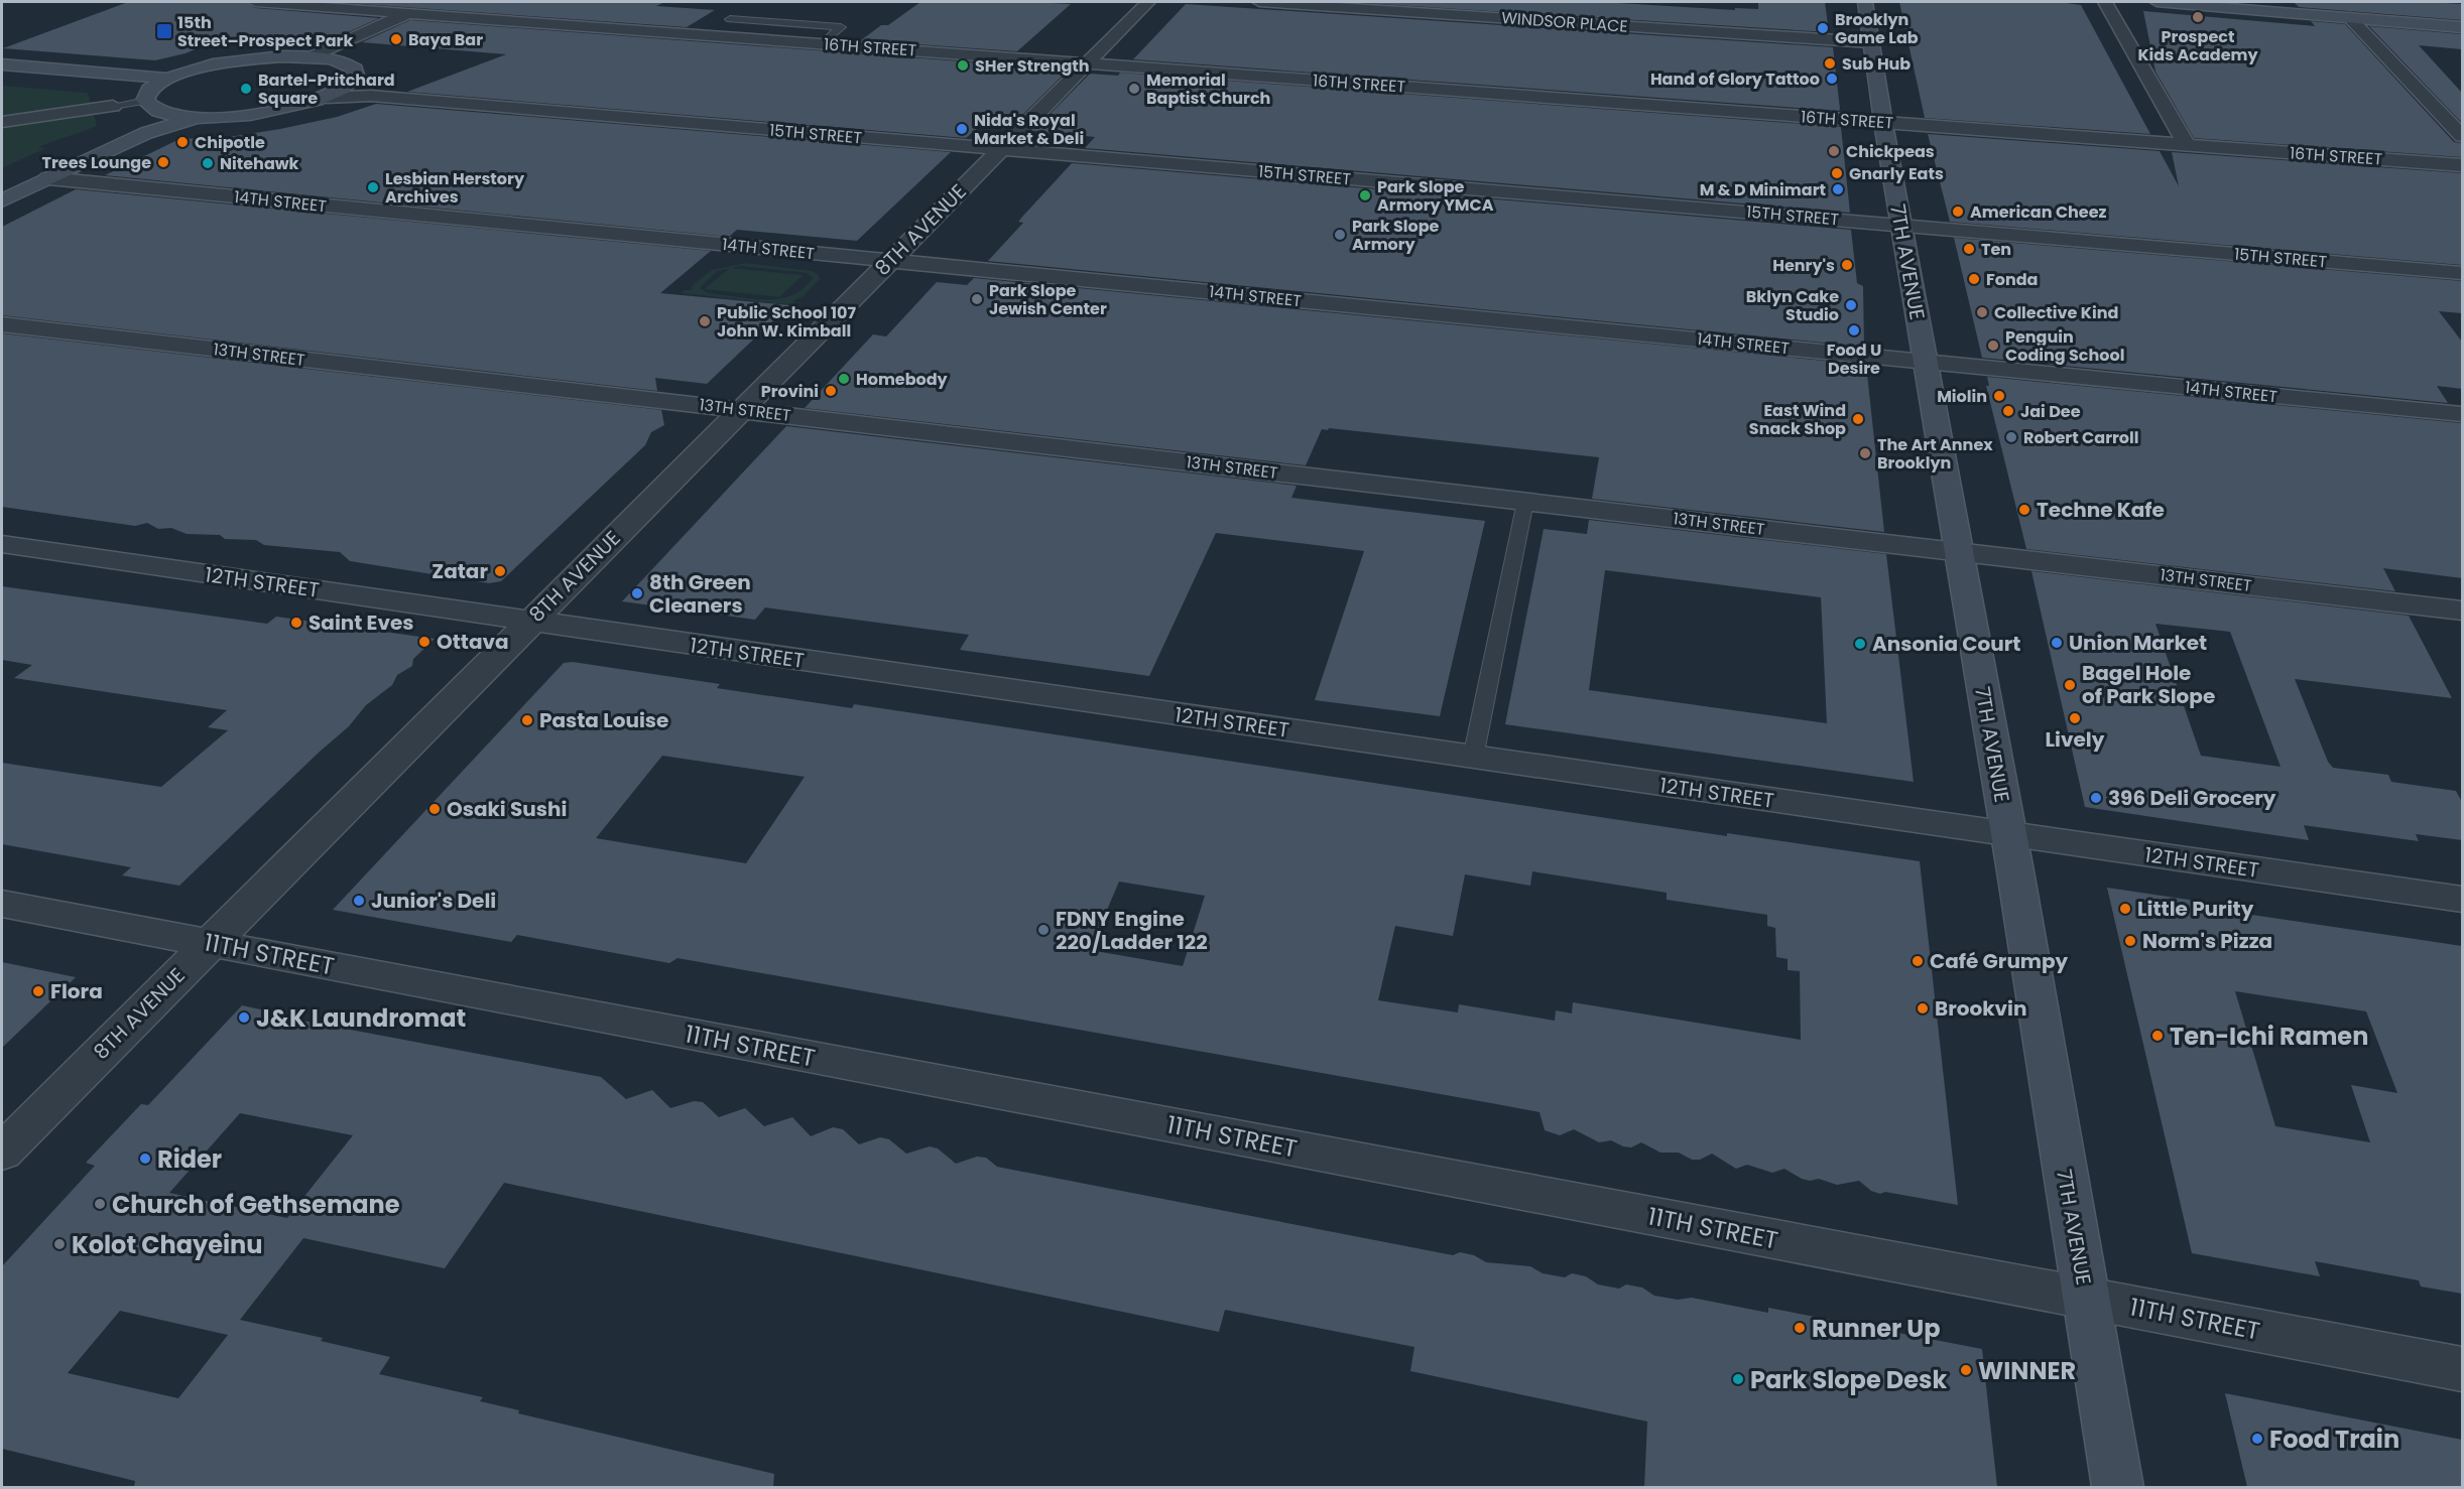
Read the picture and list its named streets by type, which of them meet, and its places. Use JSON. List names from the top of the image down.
{
  "streets": {
    "street": [
      "WINDSOR PLACE",
      "16TH STREET",
      "15TH STREET",
      "14TH STREET",
      "8TH AVENUE",
      "7TH AVENUE",
      "13TH STREET",
      "12TH STREET",
      "11TH STREET"
    ]
  },
  "crossings": [
    ["WINDSOR PLACE", "7TH AVENUE"],
    ["16TH STREET", "8TH AVENUE"],
    ["16TH STREET", "7TH AVENUE"],
    ["15TH STREET", "8TH AVENUE"],
    ["15TH STREET", "7TH AVENUE"],
    ["14TH STREET", "8TH AVENUE"],
    ["14TH STREET", "7TH AVENUE"],
    ["8TH AVENUE", "13TH STREET"],
    ["8TH AVENUE", "12TH STREET"],
    ["8TH AVENUE", "11TH STREET"],
    ["7TH AVENUE", "13TH STREET"],
    ["7TH AVENUE", "12TH STREET"],
    ["7TH AVENUE", "11TH STREET"]
  ],
  "places": {
    "other": [
      "Prospect Kids Academy",
      "Brooklyn Game Lab",
      "Baya Bar",
      "Sub Hub",
      "SHer Strength",
      "Hand of Glory Tattoo",
      "Bartel-Pritchard Square",
      "Memorial Baptist Church",
      "Nida's Royal Market & Deli",
      "Chipotle",
      "Chickpeas",
      "Trees Lounge",
      "Nitehawk",
      "Gnarly Eats",
      "Lesbian Herstory Archives",
      "M & D Minimart",
      "Park Slope Armory YMCA",
      "American Cheez",
      "Park Slope Armory",
      "Ten",
      "Henry's",
      "Fonda",
      "Park Slope Jewish Center",
      "Bklyn Cake Studio",
      "Collective Kind",
      "Public School 107 John W. Kimball",
      "Food U Desire",
      "Penguin Coding School",
      "Homebody",
      "Provini",
      "Miolin",
      "Jai Dee",
      "East Wind Snack Shop",
      "Robert Carroll",
      "The Art Annex Brooklyn",
      "Techne Kafe",
      "Zatar",
      "8th Green Cleaners",
      "Saint Eves",
      "Ottava",
      "Union Market",
      "Ansonia Court",
      "Bagel Hole of Park Slope",
      "Lively",
      "Pasta Louise",
      "396 Deli Grocery",
      "Osaki Sushi",
      "Junior's Deli",
      "Little Purity",
      "FDNY Engine 220/Ladder 122",
      "Norm's Pizza",
      "Café Grumpy",
      "Flora",
      "Brookvin",
      "J&K Laundromat",
      "Ten-Ichi Ramen",
      "Rider",
      "Church of Gethsemane",
      "Kolot Chayeinu",
      "Runner Up",
      "WINNER",
      "Park Slope Desk",
      "Food Train"
    ],
    "transit": ["15th Street–Prospect Park"]
  }
}
